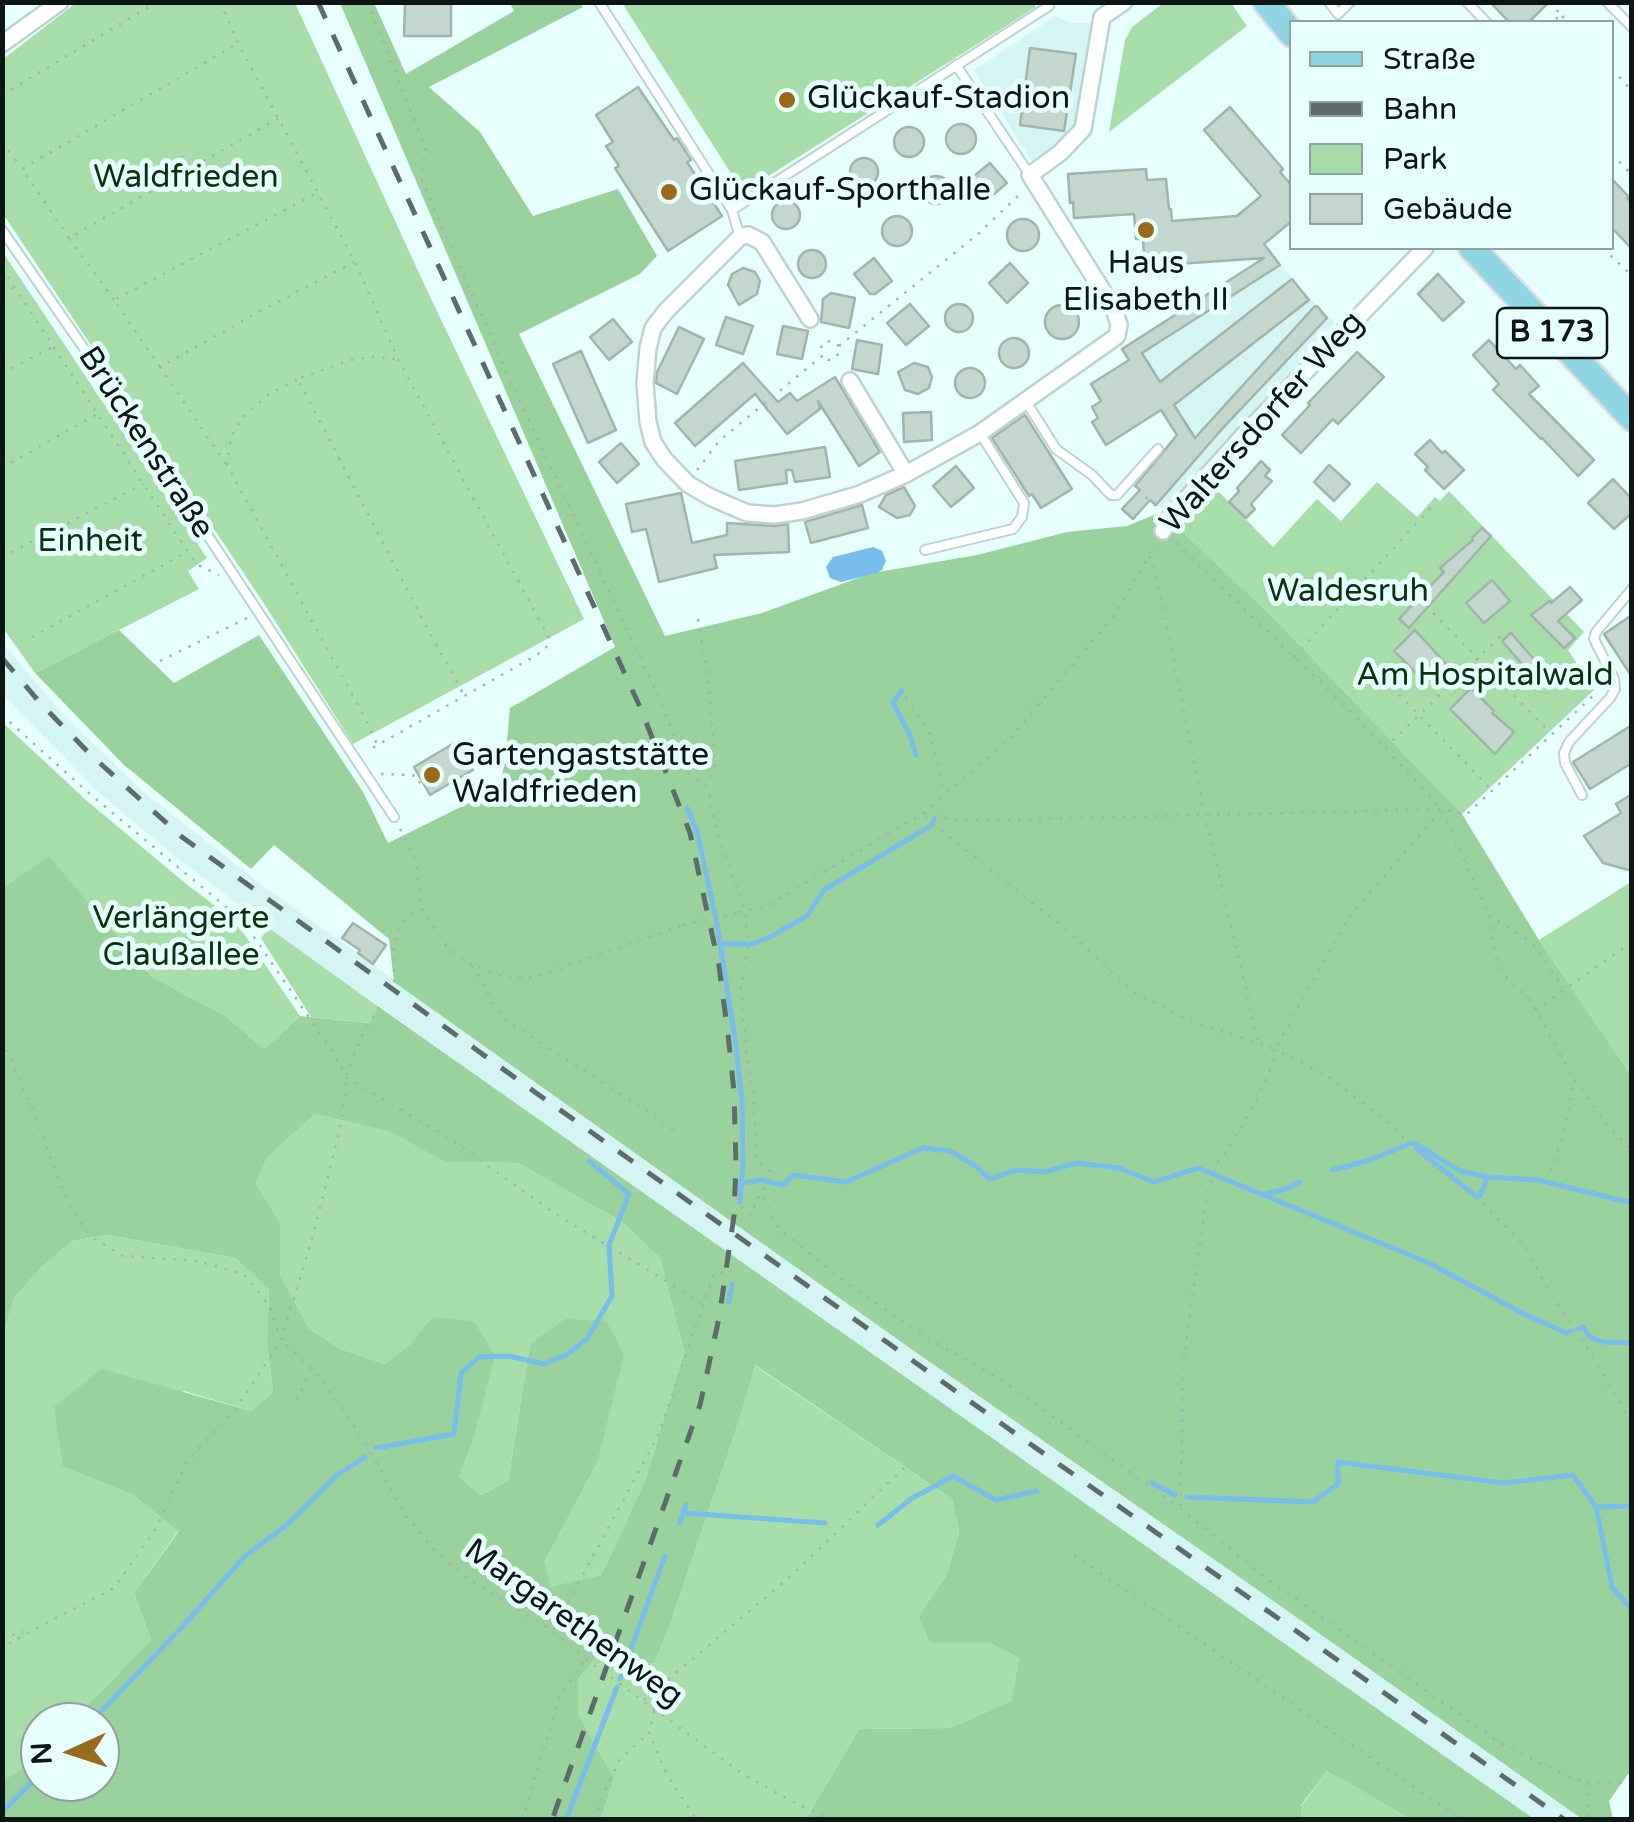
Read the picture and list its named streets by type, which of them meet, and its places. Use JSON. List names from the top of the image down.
{
  "streets": {
    "main road": ["B 173"],
    "street": ["Waltersdorfer Weg"],
    "lane": ["Brückenstraße"],
    "path": ["Margarethenweg"]
  },
  "parks": [
    "Waldfrieden",
    "Einheit",
    "Waldesruh",
    "Am Hospitalwald",
    "Verlängerte Claußallee"
  ],
  "places": [
    "Glückauf-Stadion",
    "Glückauf-Sporthalle",
    "Haus Elisabeth II",
    "Gartengaststätte Waldfrieden"
  ],
  "legend": [
    "Straße",
    "Bahn",
    "Park",
    "Gebäude"
  ],
  "north": "left"
}
